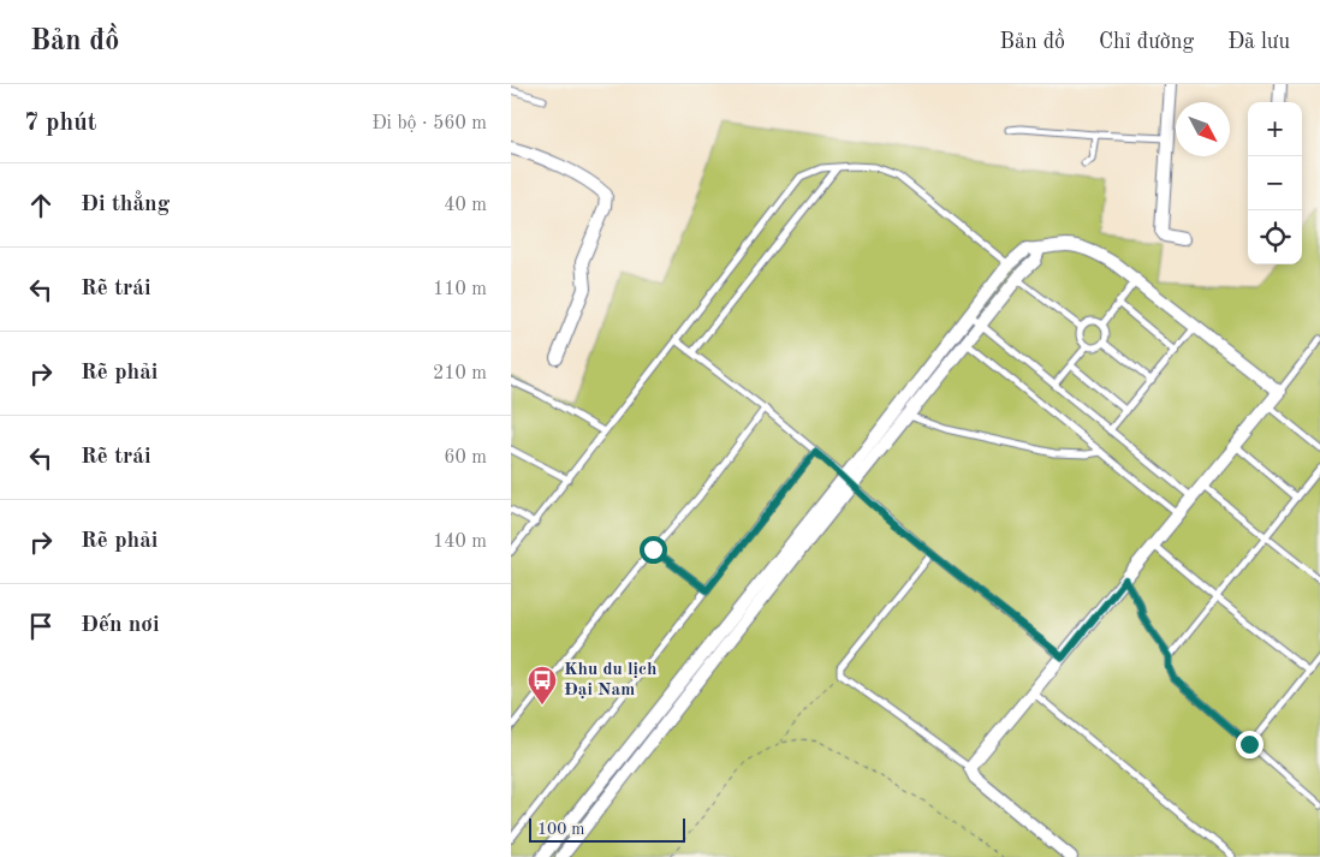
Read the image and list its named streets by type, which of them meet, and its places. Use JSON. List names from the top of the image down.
{
  "places": {
    "bus stop": ["Khu du lịch Đại Nam"]
  },
  "scale_bar": "100 m",
  "north": "bottom right",
  "page": {
    "header": "Bản đồ",
    "nav": ["Bản đồ", "Chỉ đường", "Đã lưu"],
    "heading": ["7 phút", "Đi bộ · 560 m"],
    "map_buttons": ["+", "−"],
    "list": [
      ["Đi thẳng", "40 m"],
      ["Rẽ trái", "110 m"],
      ["Rẽ phải", "210 m"],
      ["Rẽ trái", "60 m"],
      ["Rẽ phải", "140 m"],
      "Đến nơi"
    ],
    "scale": "100 m"
  }
}
